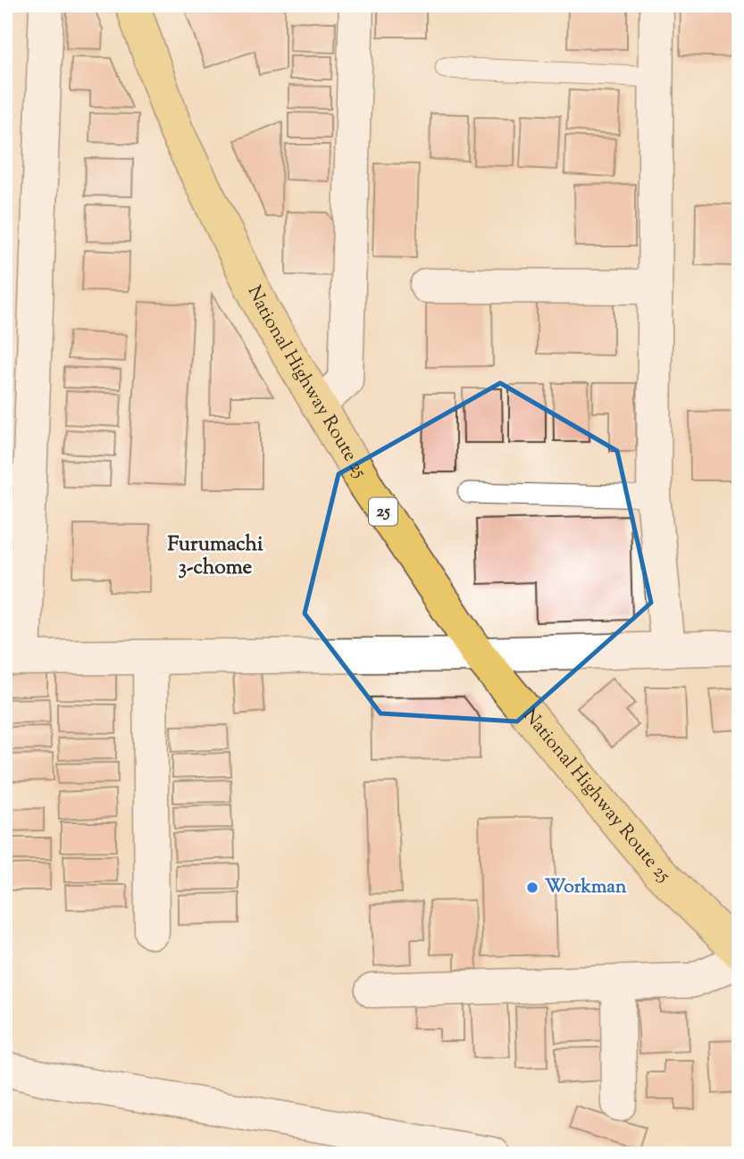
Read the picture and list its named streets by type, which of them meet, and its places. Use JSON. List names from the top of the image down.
{
  "streets": {
    "highway": ["National Highway Route 25", "25"]
  },
  "districts": ["Furumachi 3-chome"],
  "places": ["Workman"]
}
